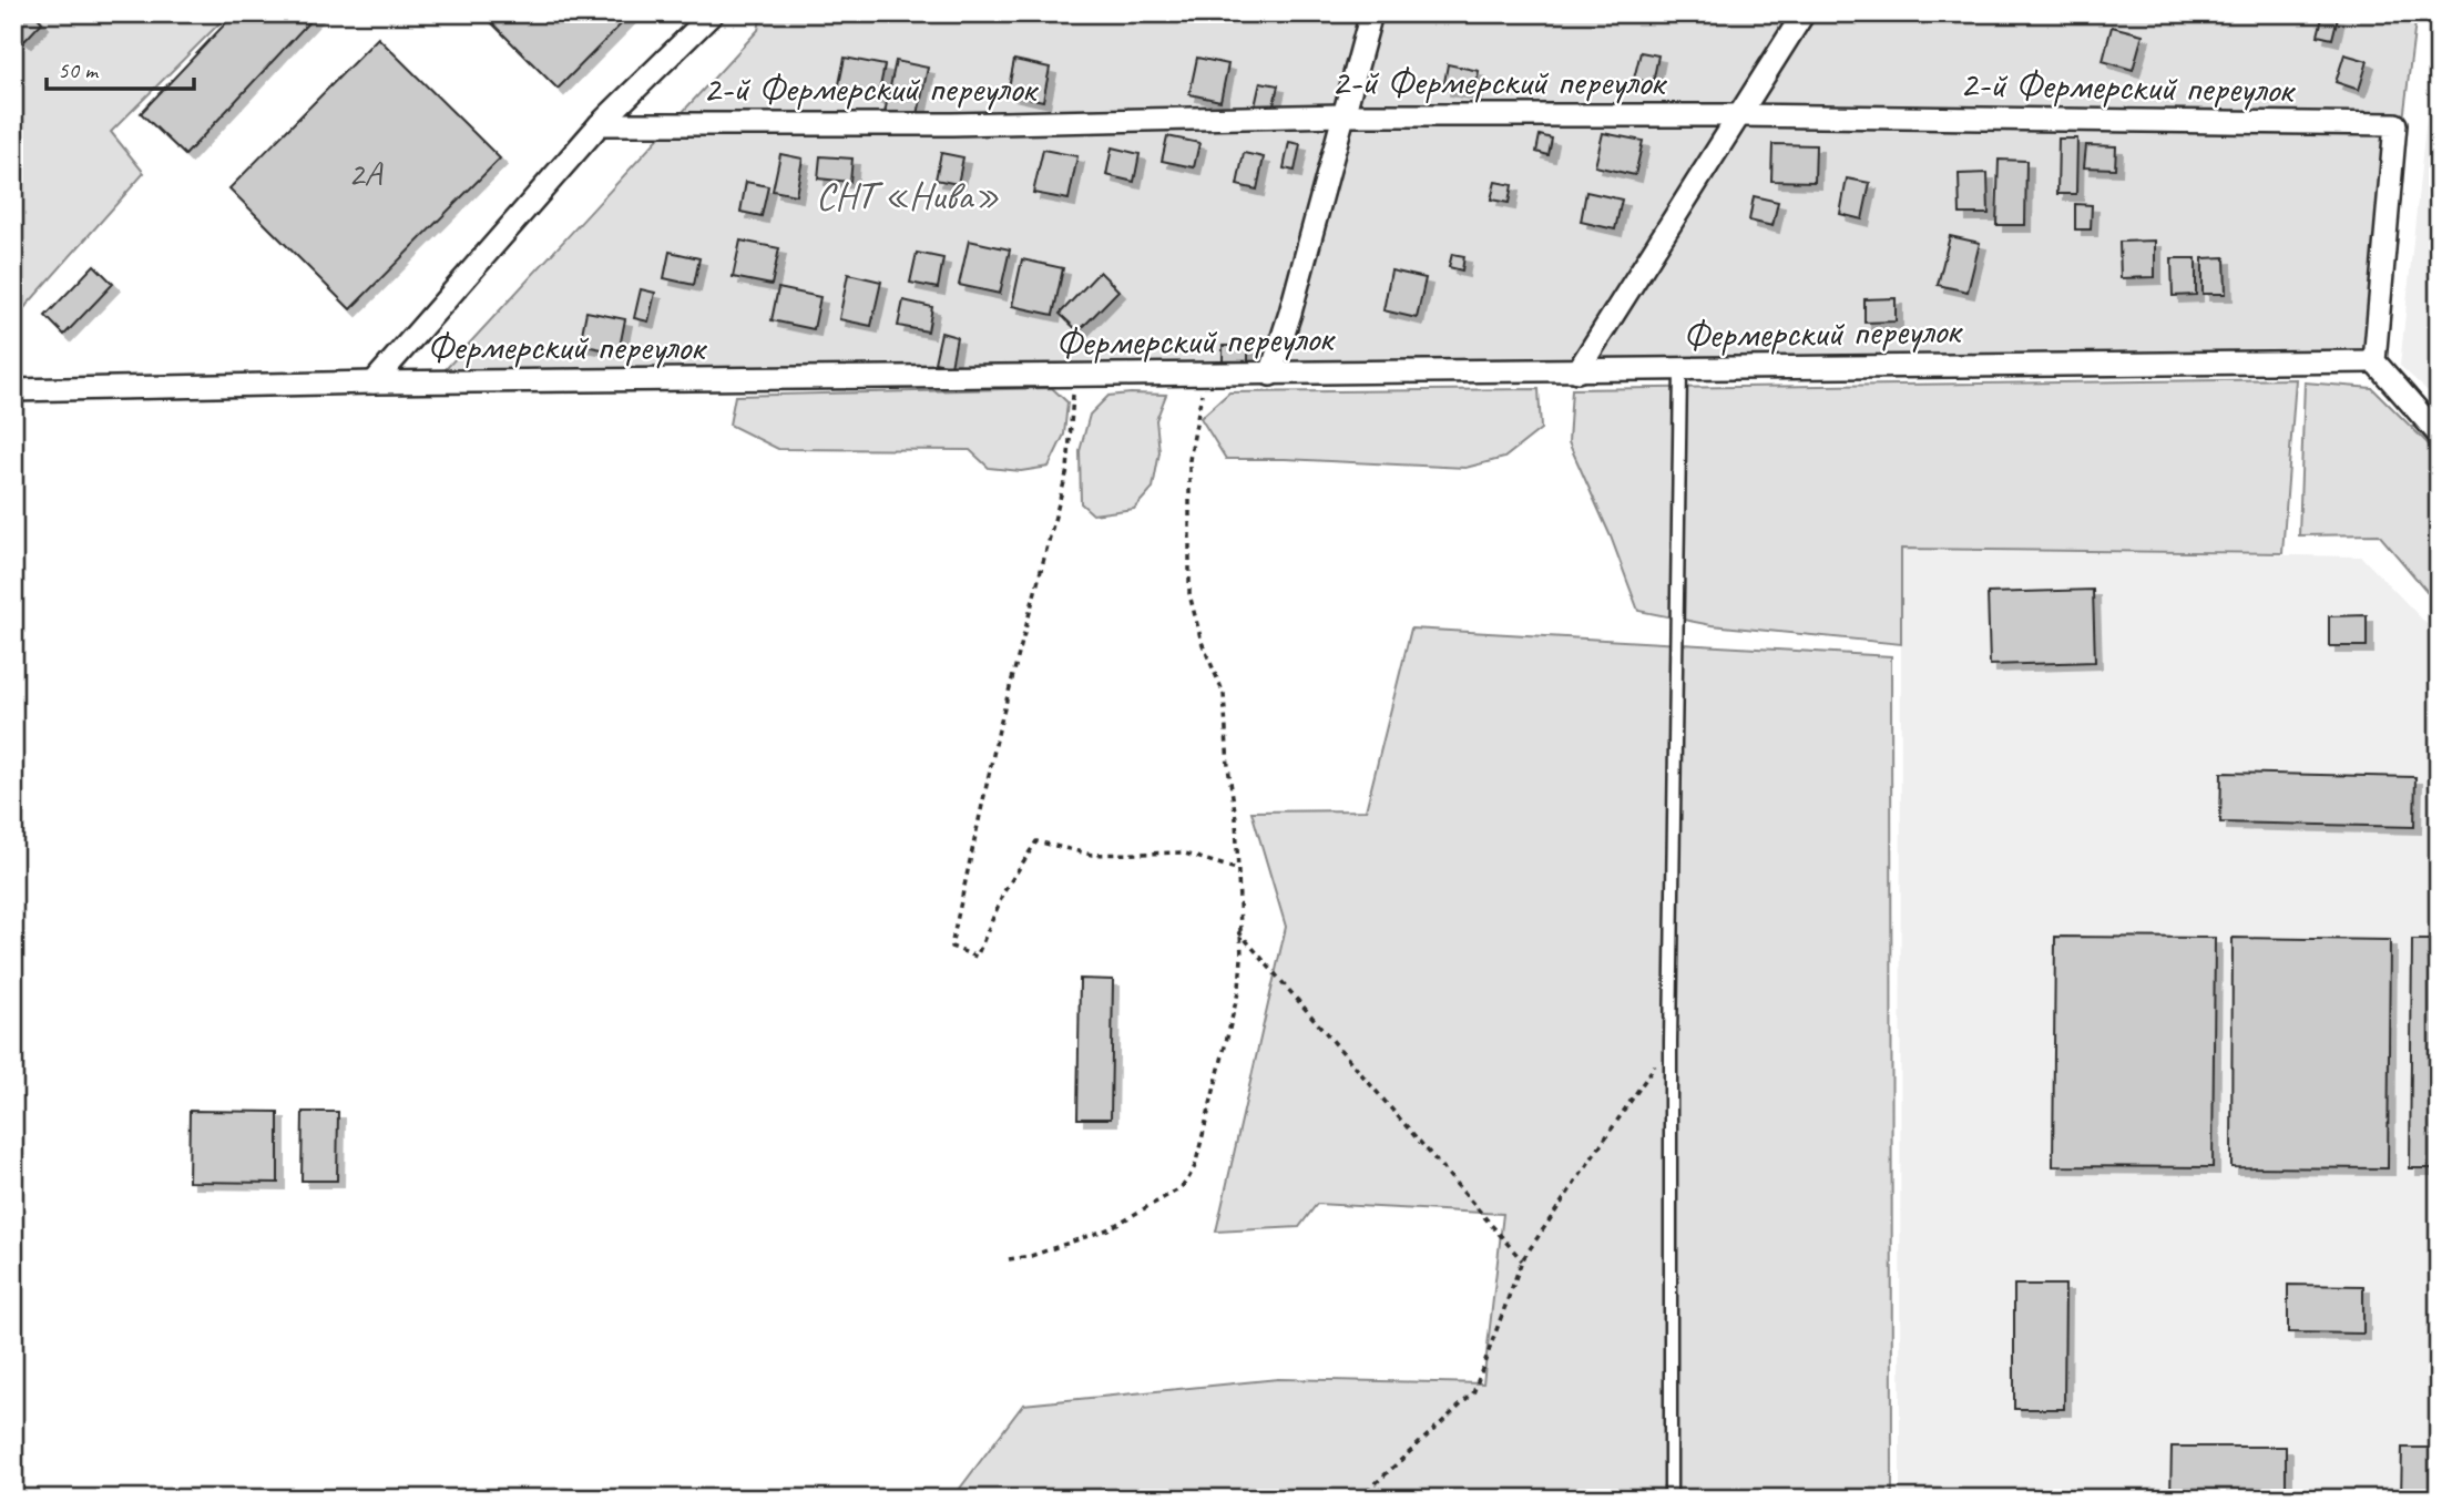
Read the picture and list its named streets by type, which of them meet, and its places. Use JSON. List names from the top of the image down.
{
  "streets": {
    "street": ["2-й Фермерский переулок", "Фермерский переулок"]
  },
  "crossings": [
    ["2-й Фермерский переулок", "Фермерский переулок"]
  ],
  "parks": ["СНТ «Нива»"],
  "house_numbers": ["2А"],
  "scale_bar": "50 m"
}
